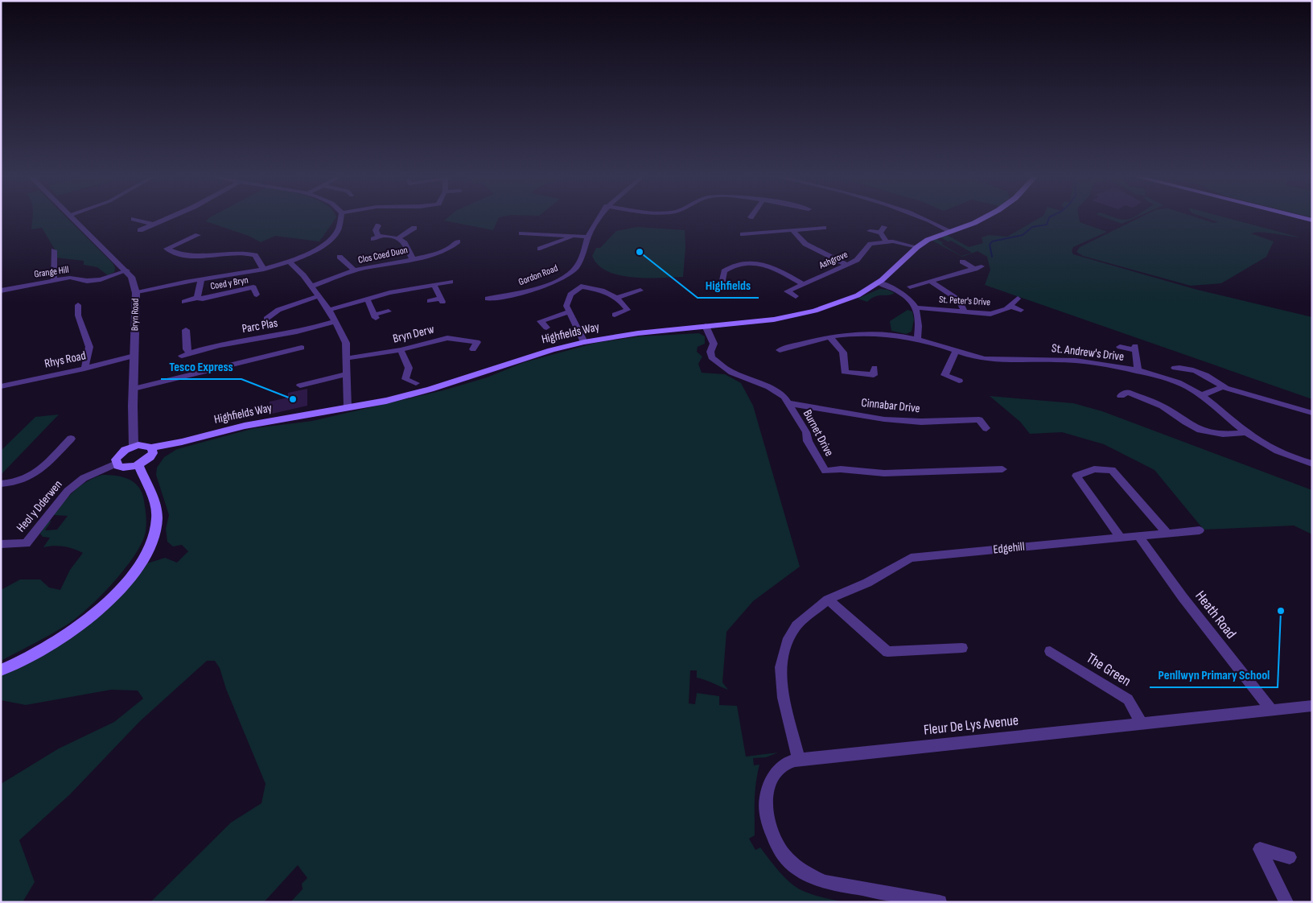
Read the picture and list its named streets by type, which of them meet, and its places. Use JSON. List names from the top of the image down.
{
  "streets": {
    "main road": ["Highfields Way"],
    "street": [
      "Clos Coed Duon",
      "Ashgrove",
      "Grange Hill",
      "Gordon Road",
      "Coed y Bryn",
      "St. Peter's Drive",
      "Bryn Road",
      "Parc Plas",
      "Bryn Derw",
      "St. Andrew's Drive",
      "Rhys Road",
      "Cinnabar Drive",
      "Burnet Drive",
      "Heol y Dderwen",
      "Edgehill",
      "Heath Road",
      "The Green",
      "Fleur De Lys Avenue"
    ]
  },
  "crossings": [
    ["Grange Hill", "Bryn Road"],
    ["Bryn Road", "Rhys Road"],
    ["Highfields Way", "Burnet Drive"],
    ["Cinnabar Drive", "Burnet Drive"],
    ["Edgehill", "Heath Road"],
    ["Edgehill", "Fleur De Lys Avenue"],
    ["Heath Road", "Fleur De Lys Avenue"],
    ["The Green", "Fleur De Lys Avenue"]
  ],
  "places": ["Highfields", "Tesco Express", "Penllwyn Primary School"]
}
